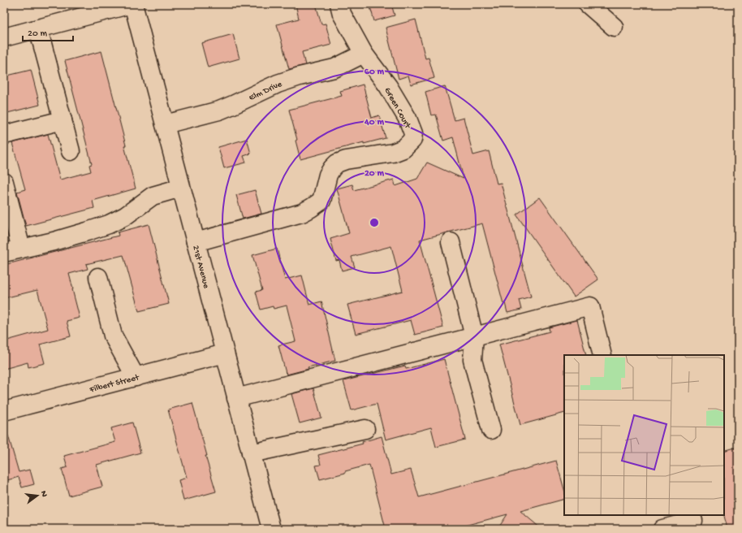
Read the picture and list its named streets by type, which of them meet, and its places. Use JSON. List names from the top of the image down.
{
  "streets": {
    "street": [
      "Elm Drive",
      "Green Court",
      "21st Avenue",
      "Filbert Street"
    ]
  },
  "crossings": [
    ["Elm Drive", "Green Court"],
    ["Elm Drive", "21st Avenue"],
    ["Green Court", "21st Avenue"],
    ["21st Avenue", "Filbert Street"]
  ],
  "scale_bar": "20 m",
  "north": "right",
  "rings": ["60 m", "40 m", "20 m"]
}
